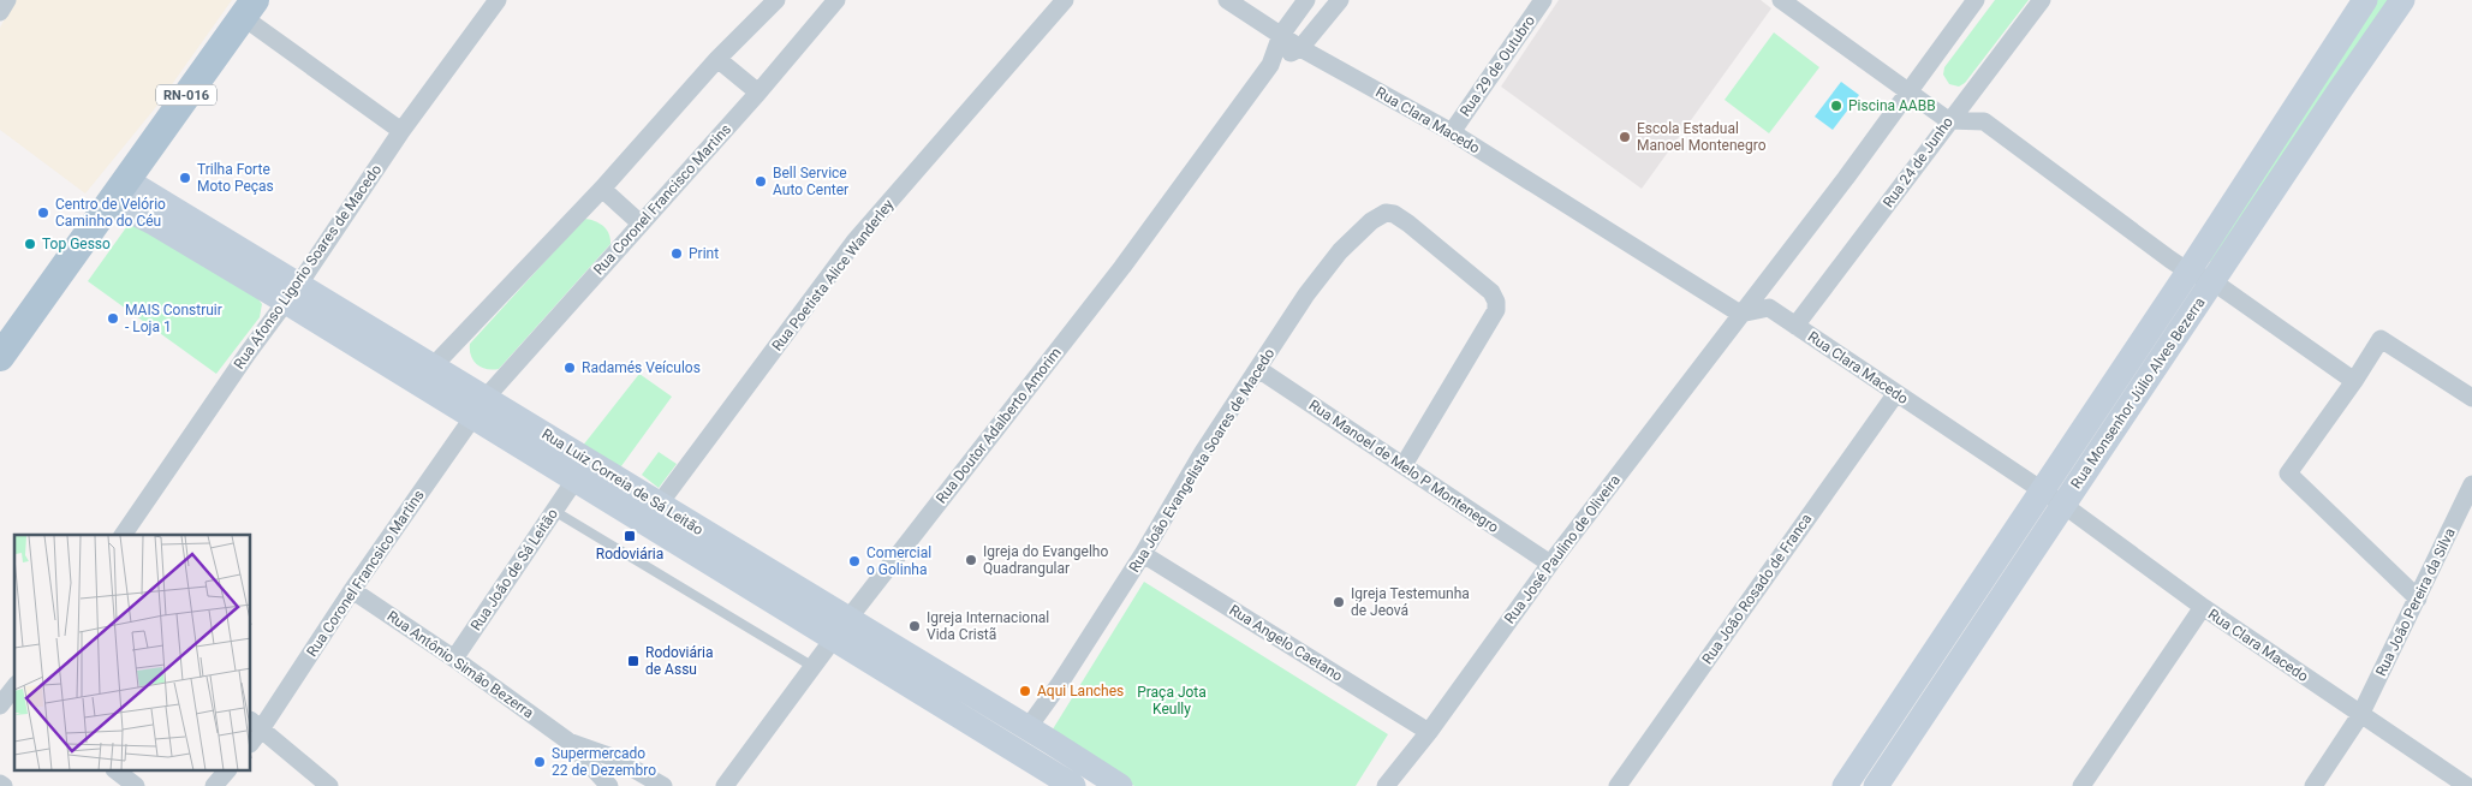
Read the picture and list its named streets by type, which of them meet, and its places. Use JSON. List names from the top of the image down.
{
  "streets": {
    "main road": ["RN-016", "Rua Monsenhor Júlio Alves Bezerra", "Rua Luiz Correia de Sá Leitão"],
    "street": [
      "Rua 29 de Outubro",
      "Rua Clara Macedo",
      "Rua 24 de Junho",
      "Rua Coronel Francisco Martins",
      "Rua Afonso Ligorio Soares de Macedo",
      "Rua Poetista Alice Wanderley",
      "Rua Doutor Adalberto Amorim",
      "Rua João Evangelista Soares de Macedo",
      "Rua Manoel de Melo P Montenegro",
      "Rua José Paulino de Oliveira",
      "Rua João de Sá Leitão",
      "Rua Coronel Francsico Martins",
      "Rua João Rosado de Franca",
      "Rua João Pereira da Silva",
      "Rua Angelo Caetano",
      "Rua Antônio Simão Bezerra"
    ]
  },
  "crossings": [
    ["Rua 29 de Outubro", "Rua Clara Macedo"],
    ["RN-016", "Rua Luiz Correia de Sá Leitão"],
    ["Rua Clara Macedo", "Rua 24 de Junho"],
    ["Rua Clara Macedo", "Rua Monsenhor Júlio Alves Bezerra"],
    ["Rua Clara Macedo", "Rua Doutor Adalberto Amorim"],
    ["Rua Clara Macedo", "Rua José Paulino de Oliveira"],
    ["Rua Clara Macedo", "Rua João Rosado de Franca"],
    ["Rua Clara Macedo", "Rua João Pereira da Silva"],
    ["Rua Coronel Francisco Martins", "Rua Luiz Correia de Sá Leitão"],
    ["Rua Coronel Francisco Martins", "Rua Coronel Francsico Martins"],
    ["Rua Afonso Ligorio Soares de Macedo", "Rua Luiz Correia de Sá Leitão"],
    ["Rua Poetista Alice Wanderley", "Rua Luiz Correia de Sá Leitão"],
    ["Rua Doutor Adalberto Amorim", "Rua Luiz Correia de Sá Leitão"],
    ["Rua João Evangelista Soares de Macedo", "Rua Manoel de Melo P Montenegro"],
    ["Rua João Evangelista Soares de Macedo", "Rua Luiz Correia de Sá Leitão"],
    ["Rua João Evangelista Soares de Macedo", "Rua Angelo Caetano"],
    ["Rua Manoel de Melo P Montenegro", "Rua José Paulino de Oliveira"],
    ["Rua Luiz Correia de Sá Leitão", "Rua João de Sá Leitão"],
    ["Rua Luiz Correia de Sá Leitão", "Rua Coronel Francsico Martins"],
    ["Rua José Paulino de Oliveira", "Rua Angelo Caetano"],
    ["Rua João de Sá Leitão", "Rua Antônio Simão Bezerra"],
    ["Rua Coronel Francsico Martins", "Rua Antônio Simão Bezerra"]
  ],
  "parks": ["Praça Jota Keully"],
  "places": {
    "other": [
      "Piscina AABB",
      "Escola Estadual Manoel Montenegro",
      "Trilha Forte Moto Peças",
      "Bell Service Auto Center",
      "Centro de Velório Caminho do Céu",
      "Top Gesso",
      "Print",
      "MAIS Construir - Loja 1",
      "Radamés Veículos",
      "Igreja do Evangelho Quadrangular",
      "Comercial o Golinha",
      "Igreja Testemunha de Jeová",
      "Igreja Internacional Vida Cristã",
      "Aqui Lanches",
      "Supermercado 22 de Dezembro"
    ],
    "transit": ["Rodoviária", "Rodoviária de Assu"]
  }
}
